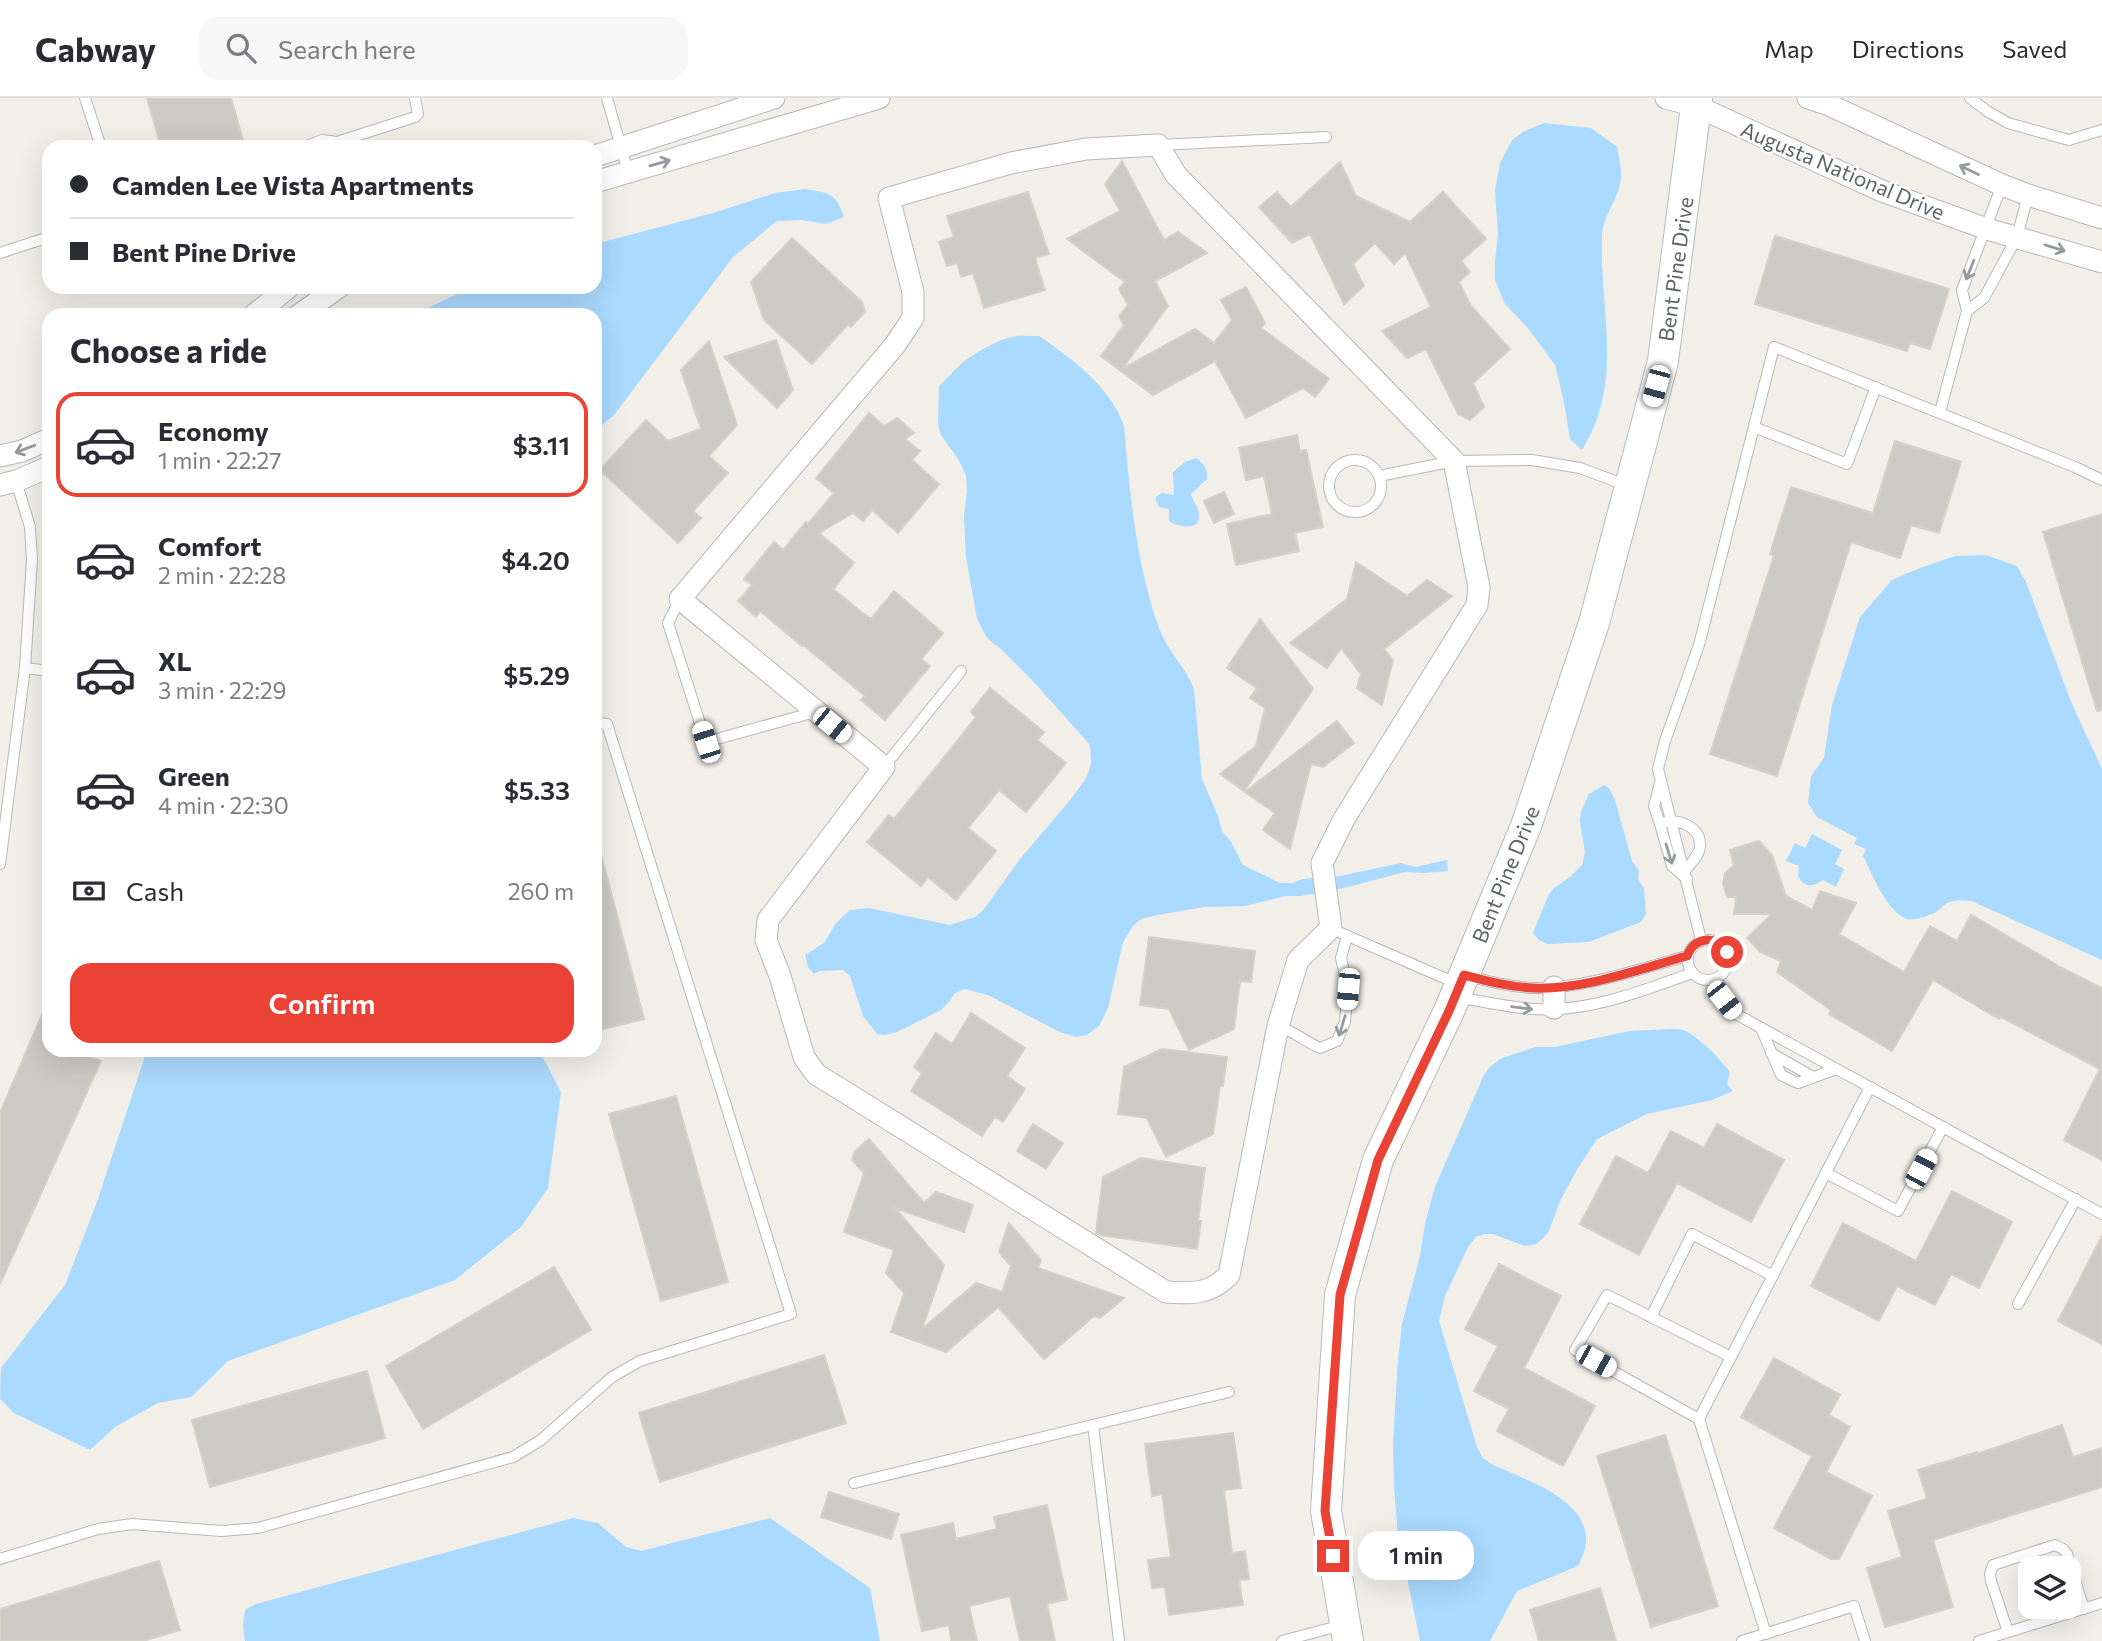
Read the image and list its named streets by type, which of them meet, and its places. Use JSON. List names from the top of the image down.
{
  "streets": {
    "street": ["Augusta National Drive", "Bent Pine Drive"]
  },
  "crossings": [
    ["Augusta National Drive", "Bent Pine Drive"]
  ],
  "page": {
    "header": "Cabway",
    "search": "Search here",
    "nav": ["Map", "Directions", "Saved"],
    "banner": ["Camden Lee Vista Apartments", "Bent Pine Drive"],
    "heading": "Choose a ride",
    "list": [
      {
        "name": "Economy",
        "note": "1 min · 22:27",
        "value": "$3.11"
      },
      {
        "name": "Comfort",
        "note": "2 min · 22:28",
        "value": "$4.20"
      },
      {
        "name": "XL",
        "note": "3 min · 22:29",
        "value": "$5.29"
      },
      {
        "name": "Green",
        "note": "4 min · 22:30",
        "value": "$5.33"
      }
    ],
    "pay": ["Cash", "260 m"],
    "buttons": "Confirm",
    "bubble": "1 min"
  }
}
